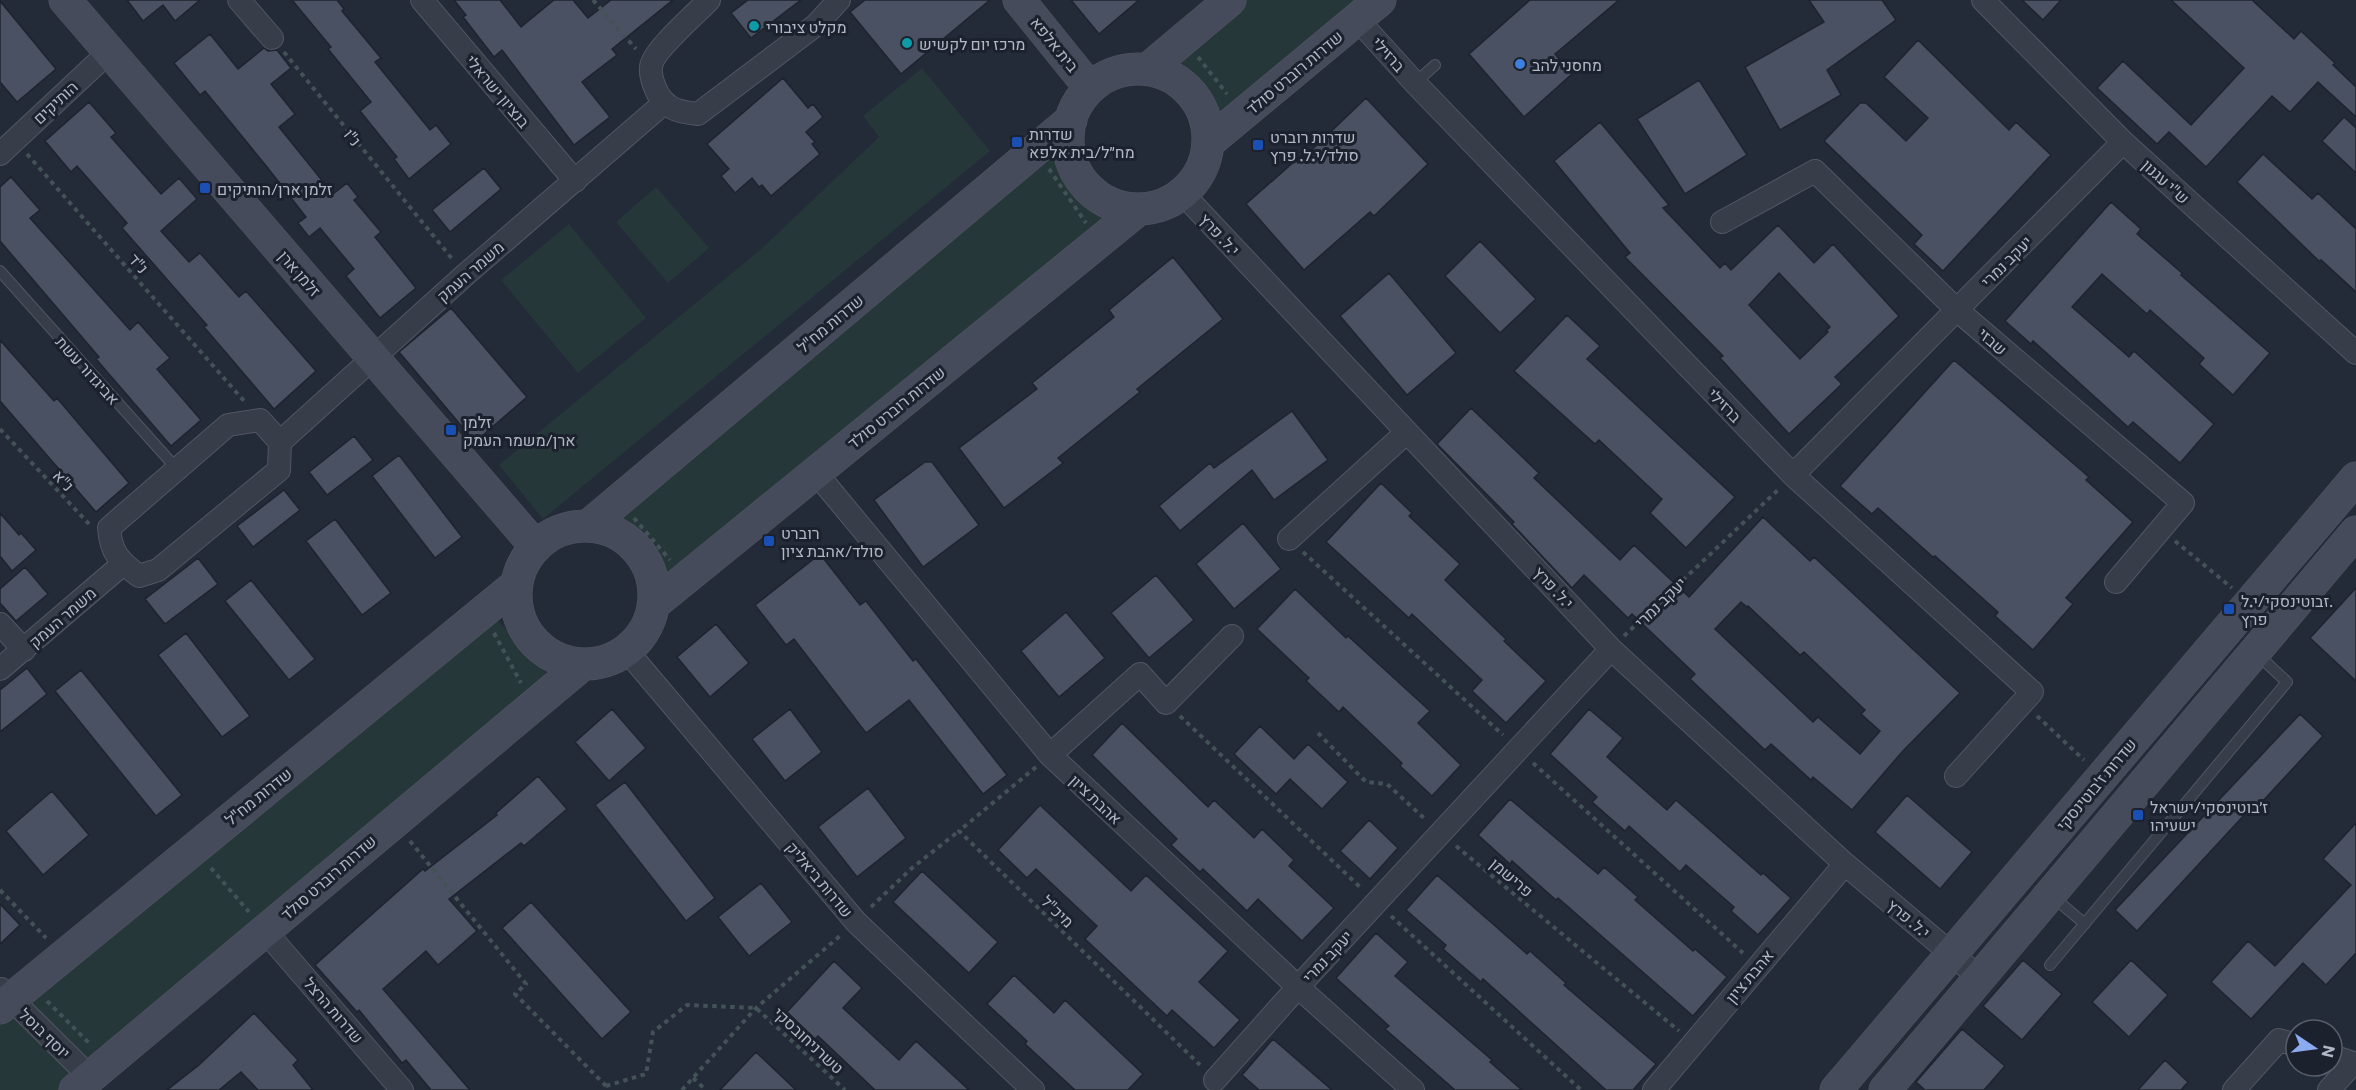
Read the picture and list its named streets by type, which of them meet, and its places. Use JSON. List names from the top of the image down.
{
  "streets": {
    "street": [
      "בית אלפא",
      "ברזילי",
      "שדרות רוברט סולד",
      "בנציון ישראלי",
      "הותיקים",
      "ש\"י עגנון",
      "י.ל. פרץ",
      "יעקב נמרי",
      "משמר העמק",
      "זלמן ארן",
      "שדרות מח\"ל",
      "שבזי",
      "שדרות ז'בוטינסקי",
      "אהבת ציון",
      "שדרות ביאליק",
      "שדרות הרצל",
      "יוסף בוסל"
    ],
    "lane": ["אביגדור עשת"],
    "path": [
      "נ\"ו",
      "נ\"ד",
      "נ\"א",
      "פרישמן",
      "מיכ\"ל",
      "טשרניחובסקי"
    ]
  },
  "crossings": [
    ["בית אלפא", "שדרות רוברט סולד"],
    ["בית אלפא", "י.ל. פרץ"],
    ["בית אלפא", "שדרות מח\"ל"],
    ["ברזילי", "שדרות רוברט סולד"],
    ["ברזילי", "יעקב נמרי"],
    ["שדרות רוברט סולד", "י.ל. פרץ"],
    ["שדרות רוברט סולד", "זלמן ארן"],
    ["שדרות רוברט סולד", "שדרות מח\"ל"],
    ["שדרות רוברט סולד", "אהבת ציון"],
    ["שדרות רוברט סולד", "שדרות ביאליק"],
    ["שדרות רוברט סולד", "שדרות הרצל"],
    ["שדרות רוברט סולד", "יוסף בוסל"],
    ["בנציון ישראלי", "משמר העמק"],
    ["הותיקים", "נ\"ד"],
    ["הותיקים", "זלמן ארן"],
    ["נ\"ו", "משמר העמק"],
    ["ש\"י עגנון", "יעקב נמרי"],
    ["י.ל. פרץ", "יעקב נמרי"],
    ["י.ל. פרץ", "שדרות מח\"ל"],
    ["י.ל. פרץ", "שדרות ז'בוטינסקי"],
    ["י.ל. פרץ", "אהבת ציון"],
    ["יעקב נמרי", "שבזי"],
    ["יעקב נמרי", "אהבת ציון"],
    ["יעקב נמרי", "פרישמן"],
    ["יעקב נמרי", "מיכ\"ל"],
    ["משמר העמק", "זלמן ארן"],
    ["משמר העמק", "נ\"א"],
    ["זלמן ארן", "שדרות מח\"ל"],
    ["זלמן ארן", "שדרות ביאליק"],
    ["שדרות מח\"ל", "שדרות ביאליק"],
    ["שדרות מח\"ל", "יוסף בוסל"],
    ["אהבת ציון", "פרישמן"]
  ],
  "places": {
    "other": ["מקלט ציבורי", "מרכז יום לקשיש", "מחסני להב"],
    "transit": [
      "שדרות מח״ל/בית אלפא",
      "שדרות רוברט סולד/י.ל. פרץ",
      "זלמן ארן/הותיקים",
      "זלמן ארן/משמר העמק",
      "רוברט סולד/אהבת ציון",
      "זבוטינסקי/י.ל. פרץ",
      "ז׳בוטינסקי/ישראל ישעיהו"
    ]
  },
  "north": "right"
}
